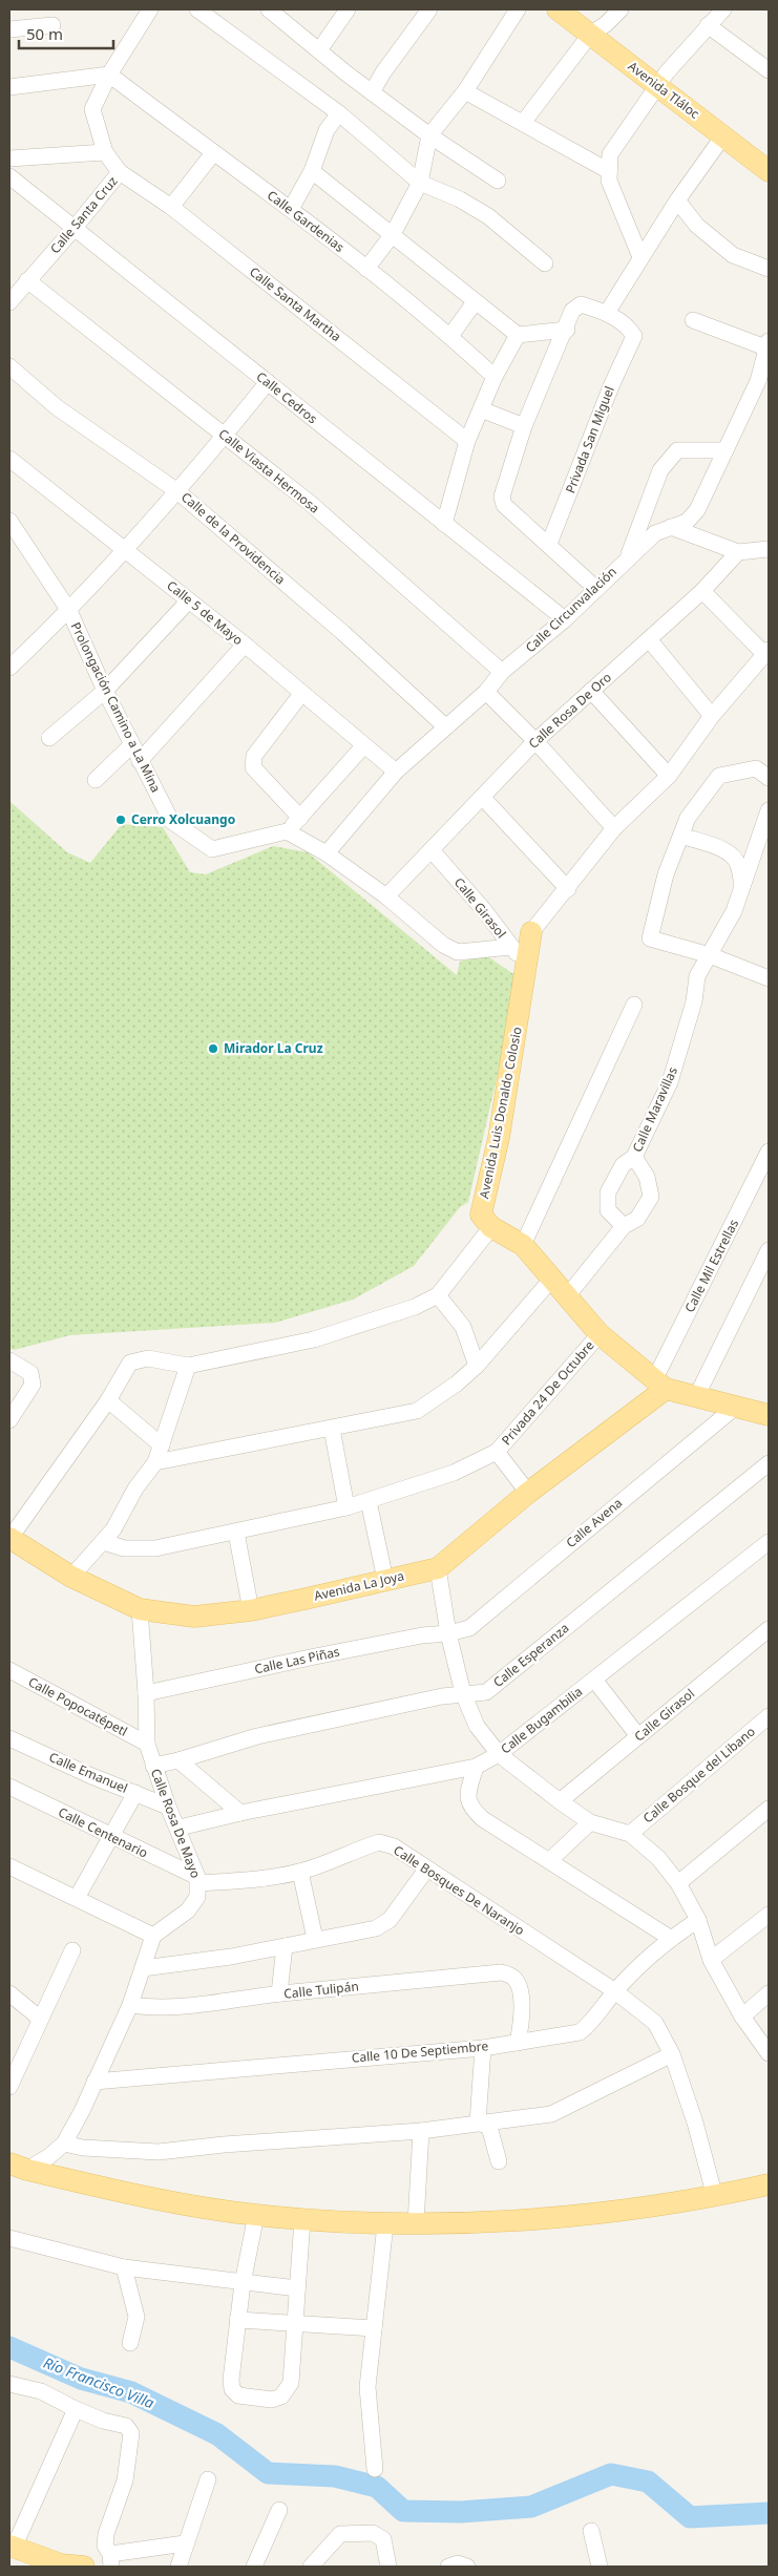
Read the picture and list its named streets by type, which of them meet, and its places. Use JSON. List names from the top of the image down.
{
  "streets": {
    "main road": ["Avenida Tláloc", "Avenida Luis Donaldo Colosio", "Avenida La Joya"],
    "street": [
      "Calle Santa Cruz",
      "Calle Gardenias",
      "Calle Santa Martha",
      "Calle Cedros",
      "Privada San Miguel",
      "Calle Viasta Hermosa",
      "Calle de la Providencia",
      "Calle Circunvalación",
      "Calle 5 de Mayo",
      "Prolongación Camino a La Mina",
      "Calle Rosa De Oro",
      "Calle Girasol",
      "Calle Maravillas",
      "Calle Mil Estrellas",
      "Privada 24 De Octubre",
      "Calle Avena",
      "Calle Esperanza",
      "Calle Las Piñas",
      "Calle Popocatépetl",
      "Calle Bugambilia",
      "Calle Emanuel",
      "Calle Bosque del Libano",
      "Calle Rosa De Mayo",
      "Calle Centenario",
      "Calle Bosques De Naranjo",
      "Calle Tulipán",
      "Calle 10 De Septiembre"
    ]
  },
  "crossings": [
    ["Calle Santa Cruz", "Calle Gardenias"],
    ["Calle Santa Cruz", "Calle Santa Martha"],
    ["Calle Santa Cruz", "Calle Cedros"],
    ["Calle Santa Cruz", "Calle Viasta Hermosa"],
    ["Calle Cedros", "Calle Circunvalación"],
    ["Calle Viasta Hermosa", "Calle Circunvalación"],
    ["Calle de la Providencia", "Calle Circunvalación"],
    ["Calle Circunvalación", "Calle 5 de Mayo"],
    ["Calle Rosa De Oro", "Calle Girasol"],
    ["Calle Girasol", "Avenida Luis Donaldo Colosio"],
    ["Calle Mil Estrellas", "Avenida La Joya"],
    ["Calle Avena", "Calle Las Piñas"],
    ["Avenida La Joya", "Calle Rosa De Mayo"],
    ["Calle Esperanza", "Calle Rosa De Mayo"],
    ["Calle Las Piñas", "Calle Rosa De Mayo"],
    ["Calle Popocatépetl", "Calle Rosa De Mayo"],
    ["Calle Bugambilia", "Calle Rosa De Mayo"],
    ["Calle Emanuel", "Calle Rosa De Mayo"],
    ["Calle Rosa De Mayo", "Calle Centenario"],
    ["Calle Rosa De Mayo", "Calle Bosques De Naranjo"],
    ["Calle Centenario", "Calle Bosques De Naranjo"],
    ["Calle Bosques De Naranjo", "Calle 10 De Septiembre"],
    ["Calle Tulipán", "Calle 10 De Septiembre"]
  ],
  "water": ["Río Francisco Villa"],
  "places": ["Cerro Xolcuango", "Mirador La Cruz"],
  "scale_bar": "50 m"
}
